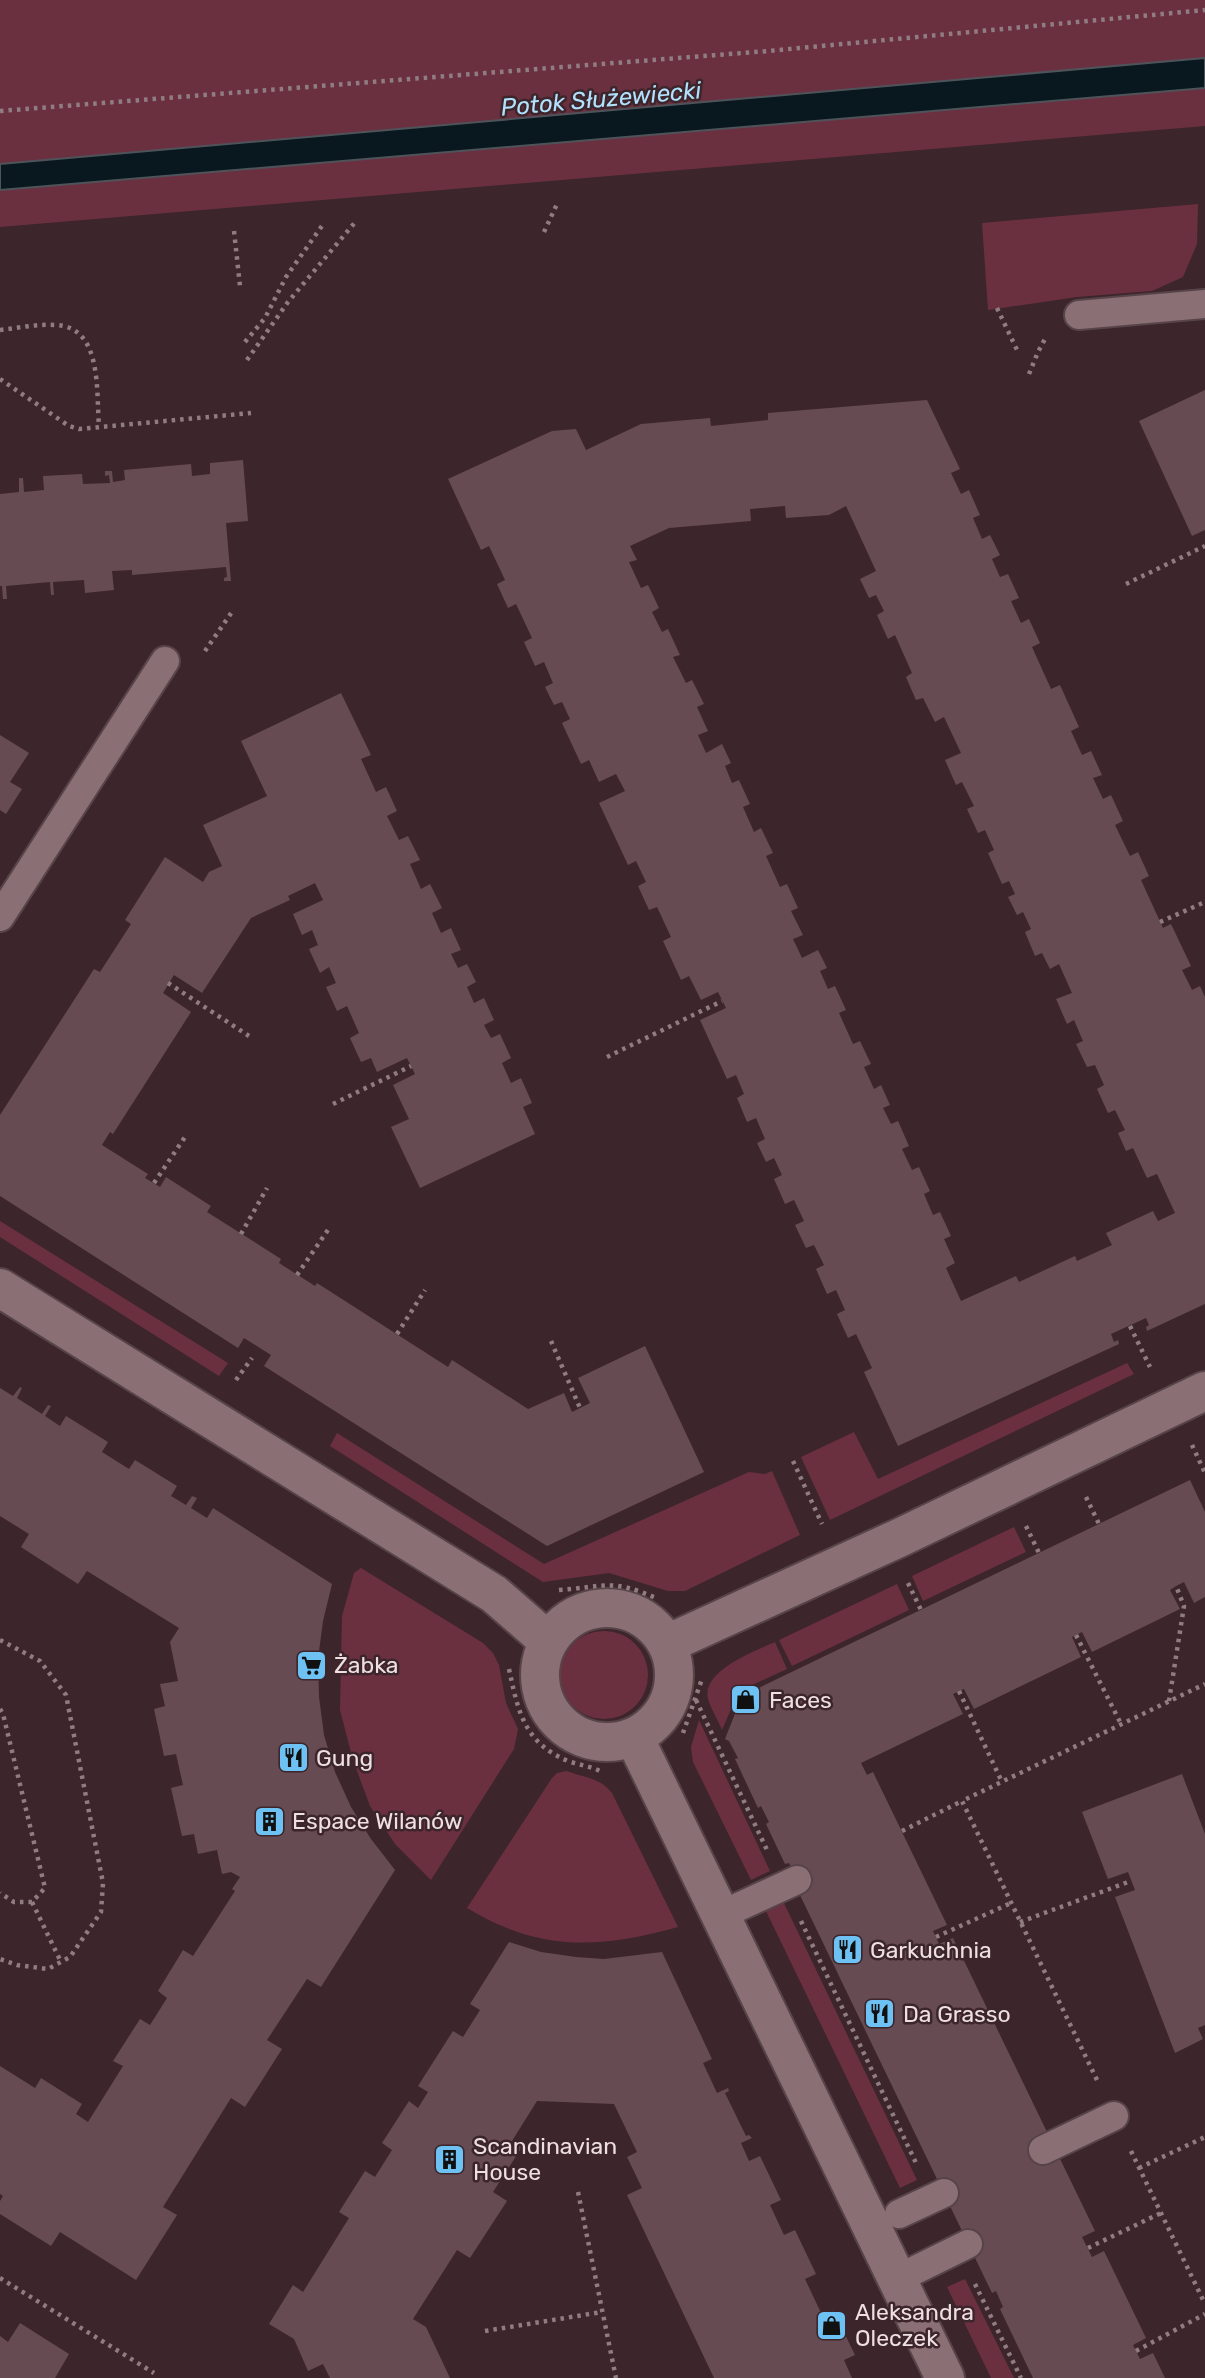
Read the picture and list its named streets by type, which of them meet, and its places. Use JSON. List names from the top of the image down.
{
  "water": ["Potok Służewiecki"],
  "places": {
    "supermarket": ["Żabka"],
    "shop": ["Faces", "Aleksandra Oleczek"],
    "restaurant": ["Gung", "Garkuchnia", "Da Grasso"],
    "building": ["Espace Wilanów", "Scandinavian House"]
  }
}
